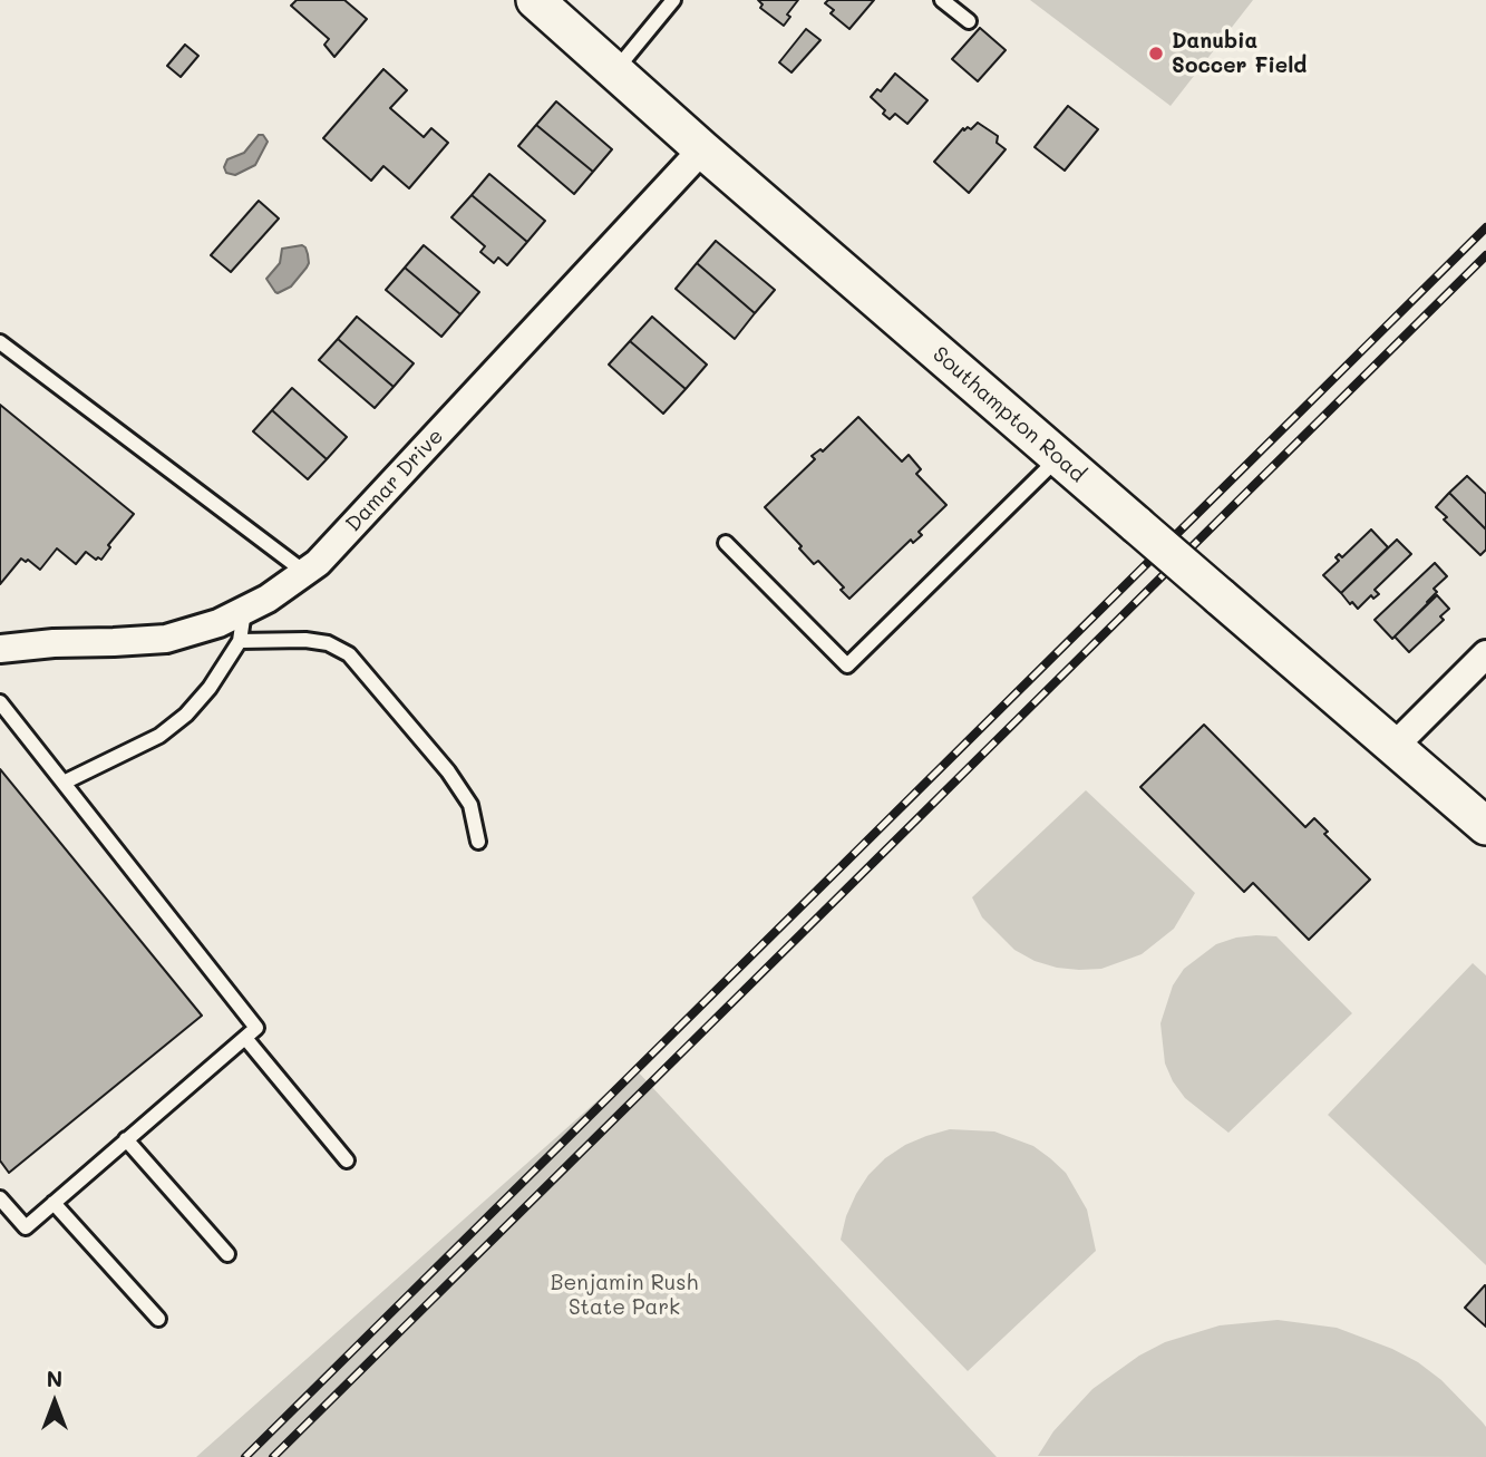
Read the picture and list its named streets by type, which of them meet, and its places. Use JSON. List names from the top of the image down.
{
  "streets": {
    "street": ["Southampton Road", "Damar Drive"]
  },
  "crossings": [
    ["Southampton Road", "Damar Drive"]
  ],
  "parks": ["Benjamin Rush State Park"],
  "places": ["Danubia Soccer Field"],
  "north": "top"
}
